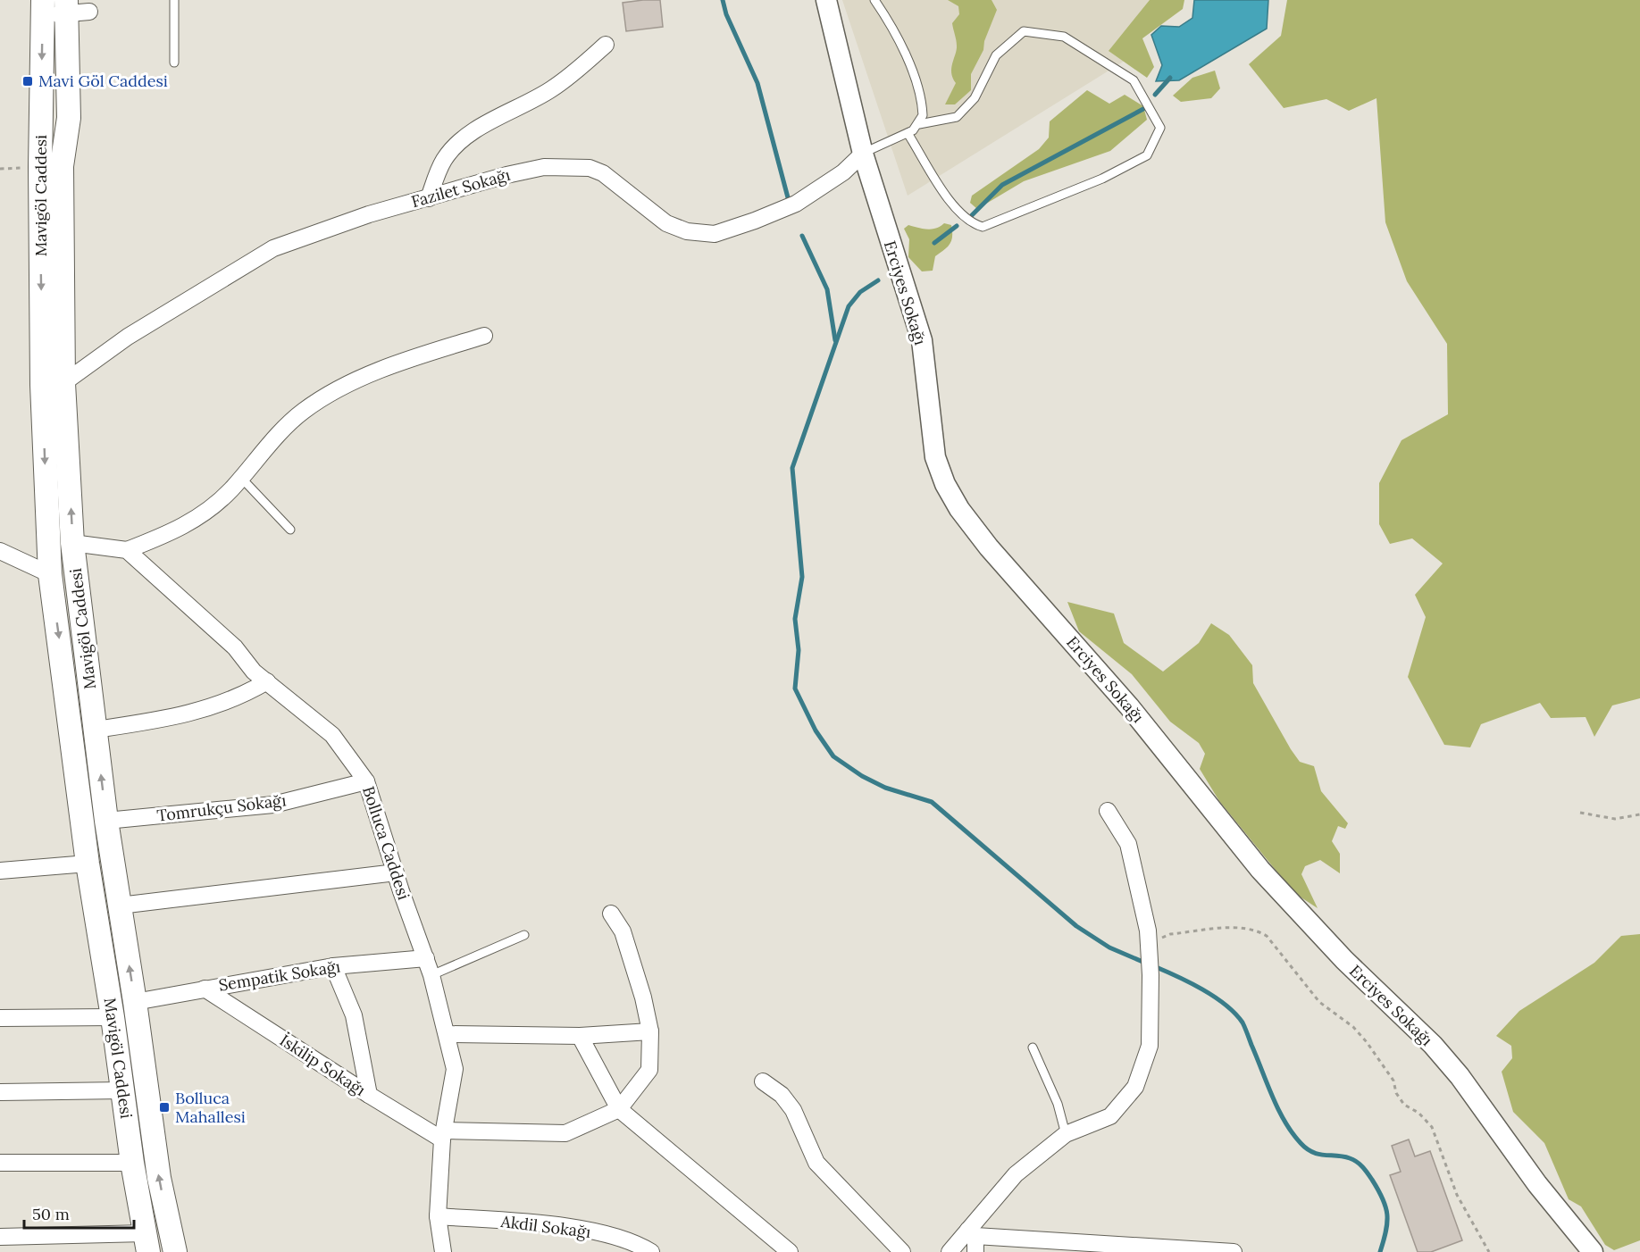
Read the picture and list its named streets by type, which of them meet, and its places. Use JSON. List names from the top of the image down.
{
  "streets": {
    "main road": ["Mavigöl Caddesi"],
    "street": [
      "Fazilet Sokağı",
      "Erciyes Sokağı",
      "Tomrukçu Sokağı",
      "Bolluca Caddesi",
      "Sempatik Sokağı",
      "İskilip Sokağı",
      "Akdil Sokağı"
    ]
  },
  "crossings": [
    ["Fazilet Sokağı", "Mavigöl Caddesi"],
    ["Fazilet Sokağı", "Erciyes Sokağı"],
    ["Mavigöl Caddesi", "Tomrukçu Sokağı"],
    ["Mavigöl Caddesi", "Sempatik Sokağı"],
    ["Tomrukçu Sokağı", "Bolluca Caddesi"],
    ["Bolluca Caddesi", "Sempatik Sokağı"],
    ["Bolluca Caddesi", "İskilip Sokağı"],
    ["Bolluca Caddesi", "Akdil Sokağı"],
    ["Sempatik Sokağı", "İskilip Sokağı"]
  ],
  "places": {
    "transit": ["Mavi Göl Caddesi", "Bolluca Mahallesi"]
  },
  "scale_bar": "50 m"
}
